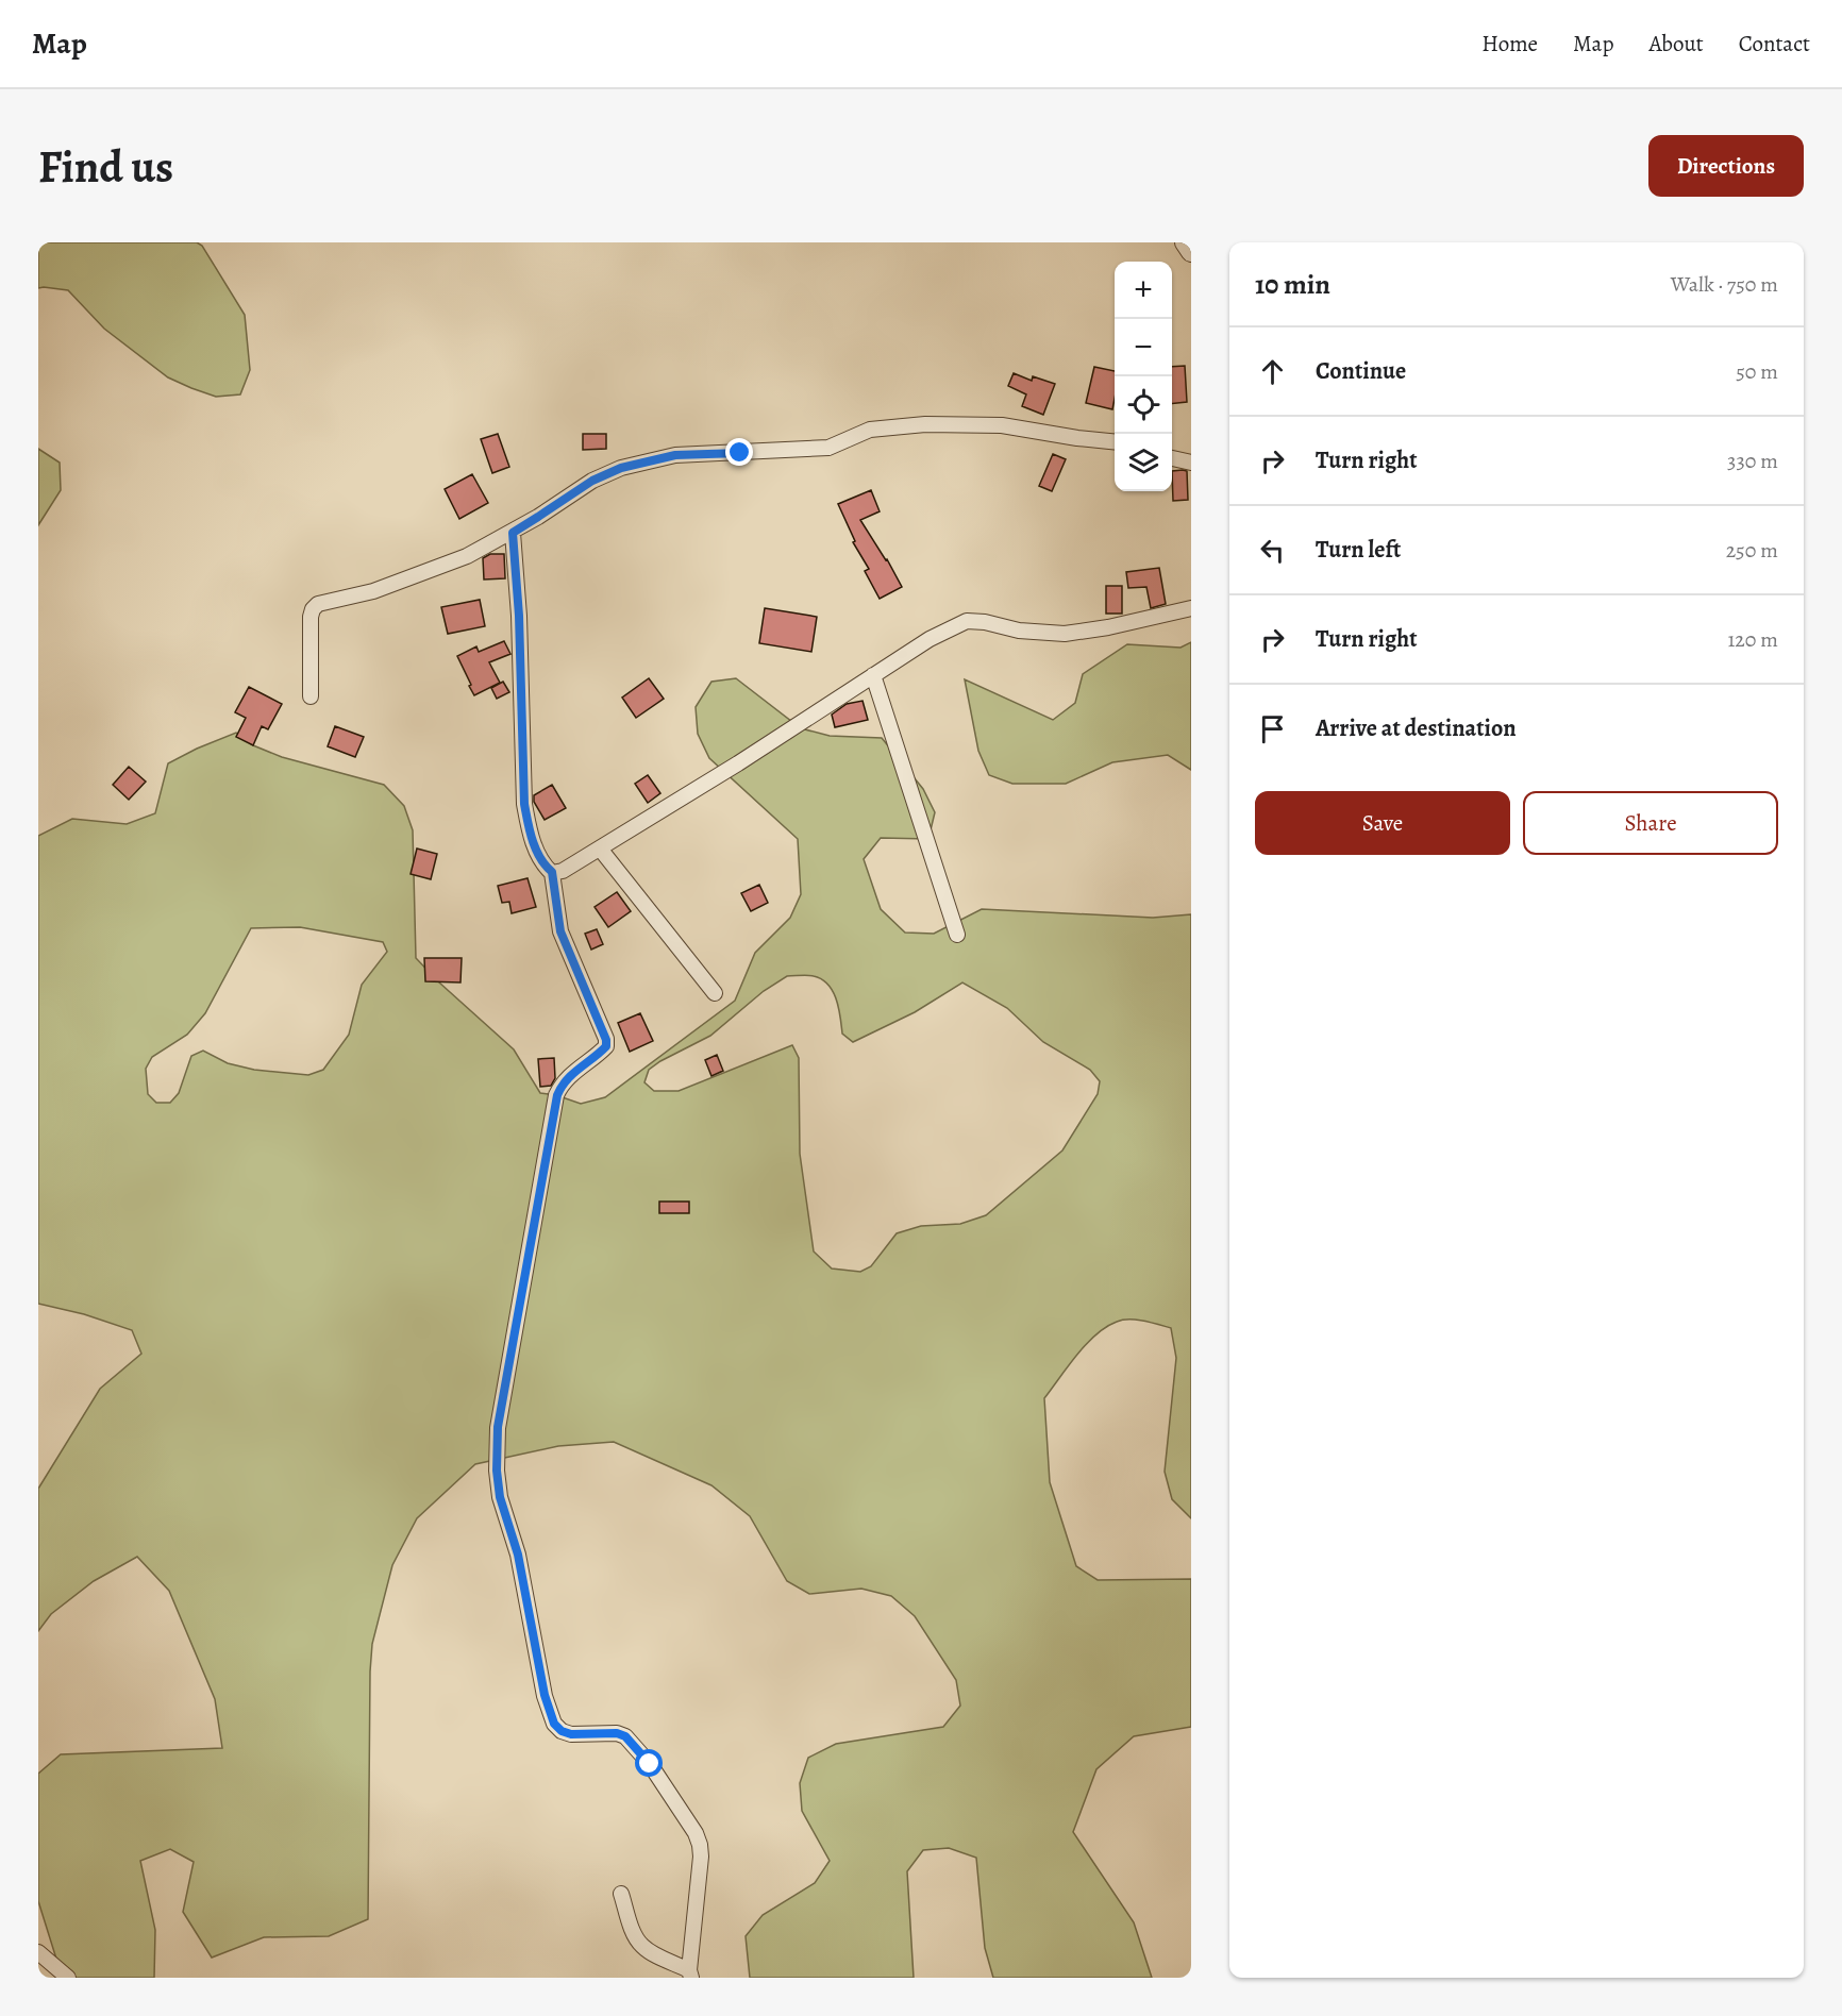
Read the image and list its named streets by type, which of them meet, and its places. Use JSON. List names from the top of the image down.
{
  "page": {
    "header": "Map",
    "nav": [
      "Home",
      "Map",
      "About",
      "Contact"
    ],
    "buttons": [
      "Directions",
      ["Save", "Share"]
    ],
    "title": "Find us",
    "heading": ["10 min", "Walk · 750 m"],
    "map_buttons": ["+", "−"],
    "list": [
      ["Continue", "50 m"],
      ["Turn right", "330 m"],
      ["Turn left", "250 m"],
      ["Turn right", "120 m"],
      "Arrive at destination"
    ]
  }
}
